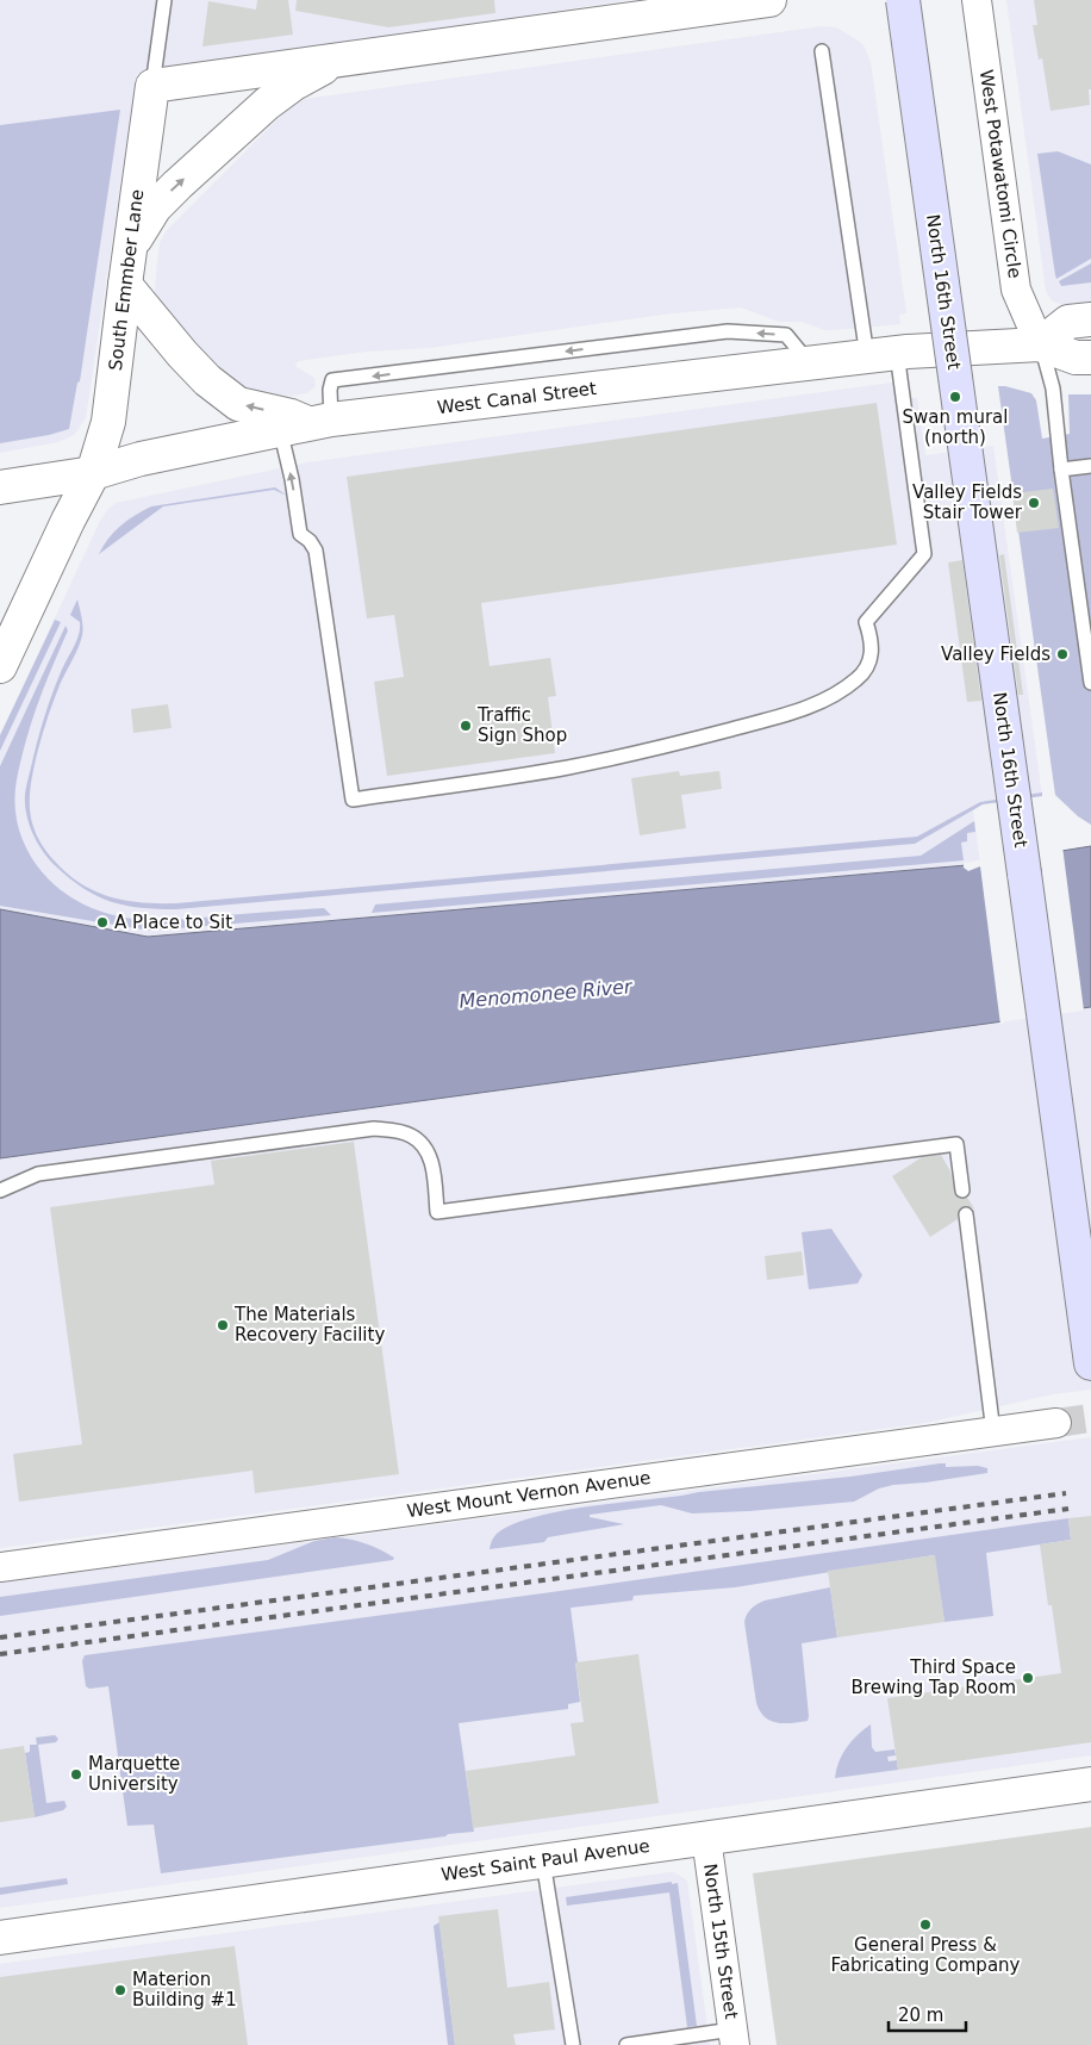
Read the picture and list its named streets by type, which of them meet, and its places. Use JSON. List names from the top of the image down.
{
  "streets": {
    "main road": ["North 16th Street"],
    "street": [
      "West Potawatomi Circle",
      "South Emmber Lane",
      "West Canal Street",
      "West Mount Vernon Avenue",
      "West Saint Paul Avenue",
      "North 15th Street"
    ]
  },
  "crossings": [
    ["West Potawatomi Circle", "West Canal Street"],
    ["South Emmber Lane", "West Canal Street"],
    ["West Saint Paul Avenue", "North 15th Street"]
  ],
  "water": ["Menomonee River"],
  "places": [
    "Swan mural (north)",
    "Valley Fields Stair Tower",
    "Valley Fields",
    "Traffic Sign Shop",
    "A Place to Sit",
    "The Materials Recovery Facility",
    "Third Space Brewing Tap Room",
    "Marquette University",
    "General Press & Fabricating Company",
    "Materion Building #1"
  ],
  "scale_bar": "20 m"
}
